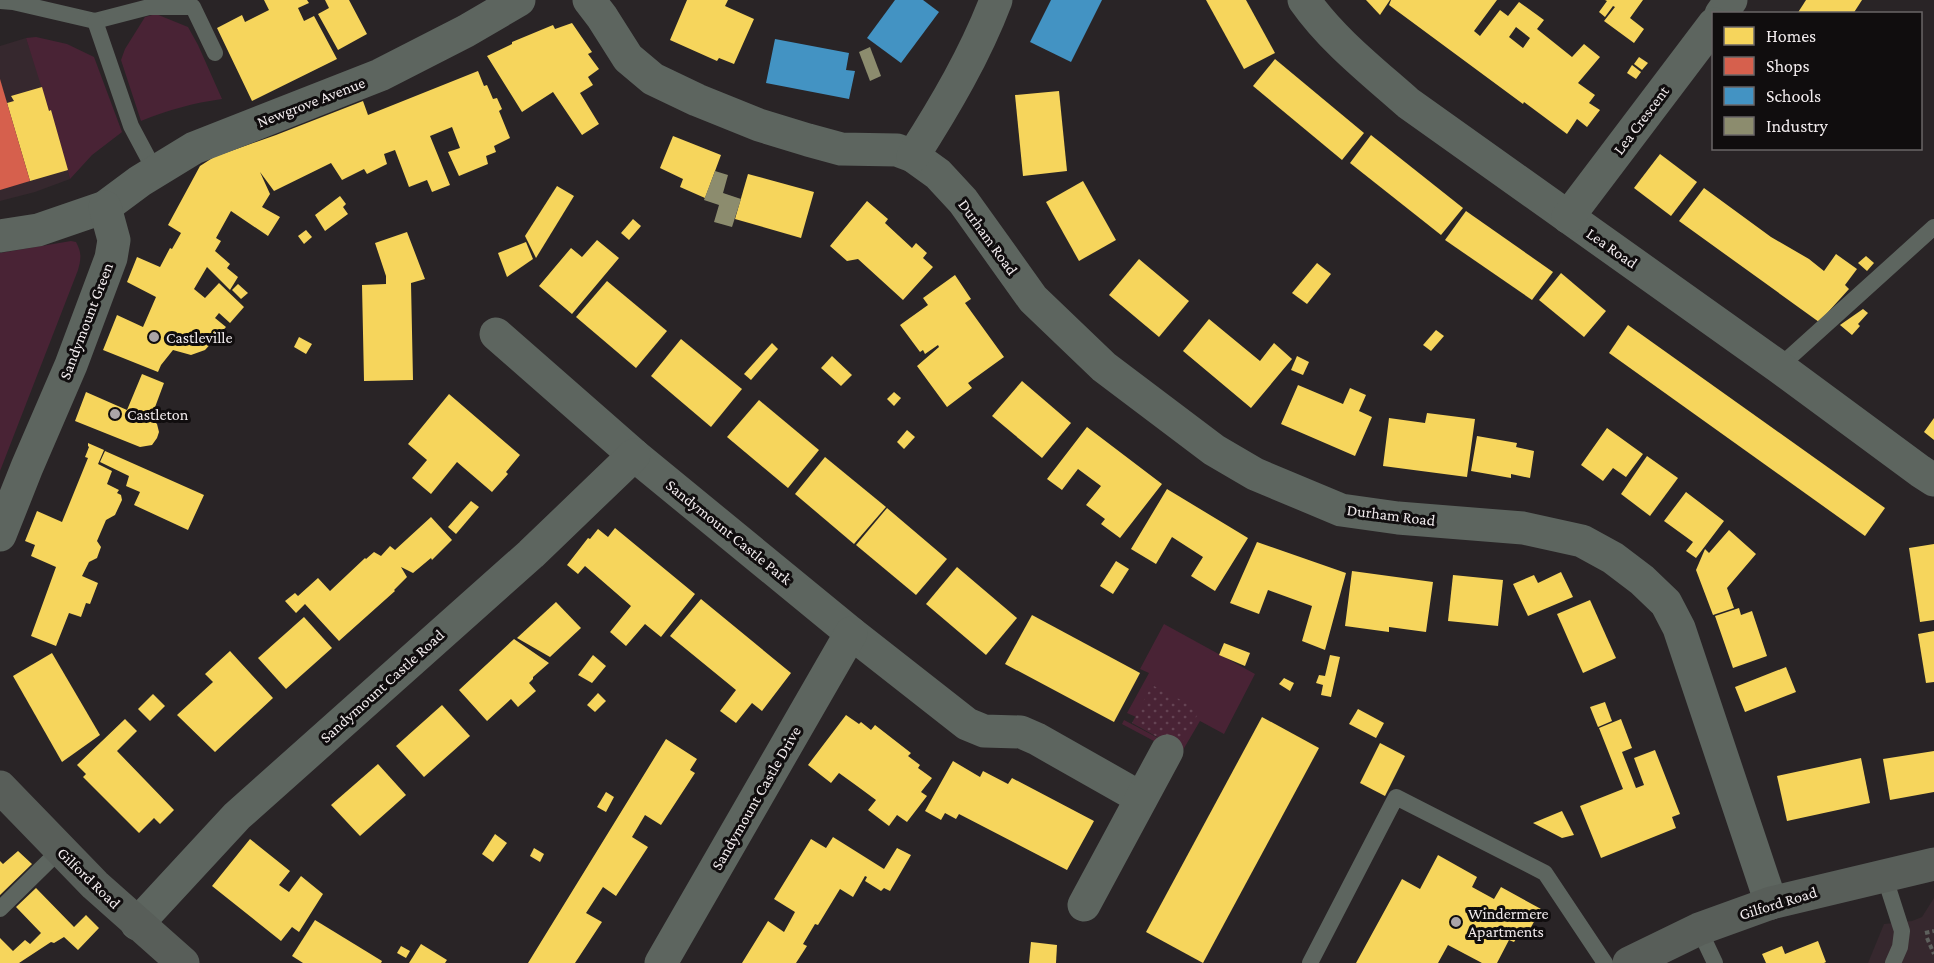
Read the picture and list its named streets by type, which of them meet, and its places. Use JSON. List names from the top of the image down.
{
  "streets": {
    "street": [
      "Newgrove Avenue",
      "Lea Crescent",
      "Durham Road",
      "Lea Road",
      "Sandymount Green",
      "Sandymount Castle Park",
      "Sandymount Castle Road",
      "Sandymount Castle Drive",
      "Gilford Road"
    ]
  },
  "crossings": [
    ["Newgrove Avenue", "Sandymount Green"],
    ["Lea Crescent", "Lea Road"],
    ["Durham Road", "Gilford Road"],
    ["Sandymount Castle Park", "Sandymount Castle Road"],
    ["Sandymount Castle Park", "Sandymount Castle Drive"],
    ["Sandymount Castle Road", "Gilford Road"]
  ],
  "places": ["Castleville", "Castleton", "Windermere Apartments"],
  "legend": [
    "Homes",
    "Shops",
    "Schools",
    "Industry"
  ]
}
